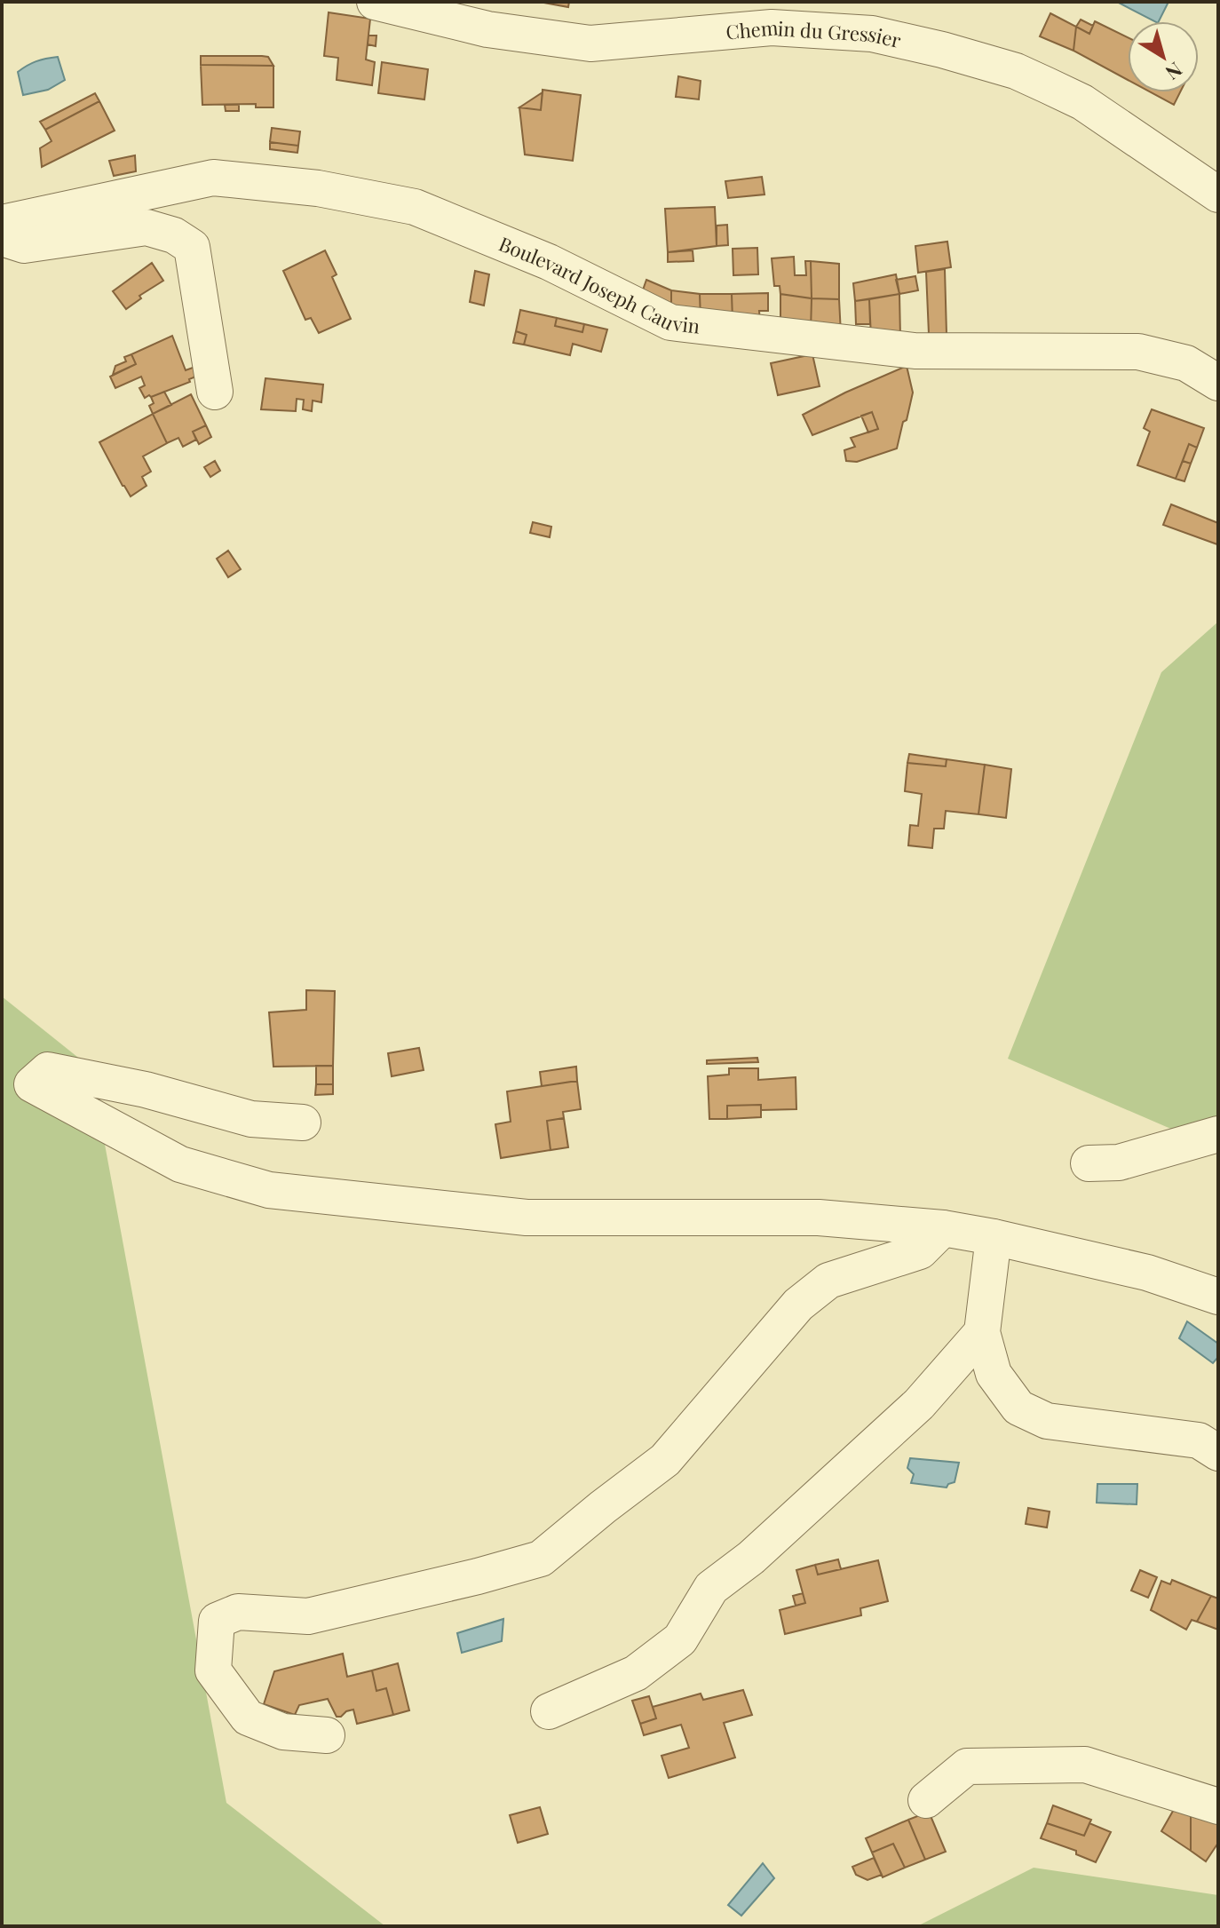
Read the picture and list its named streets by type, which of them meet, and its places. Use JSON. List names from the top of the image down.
{
  "streets": {
    "street": ["Chemin du Gressier", "Boulevard Joseph Cauvin"]
  },
  "north": "bottom right"
}
